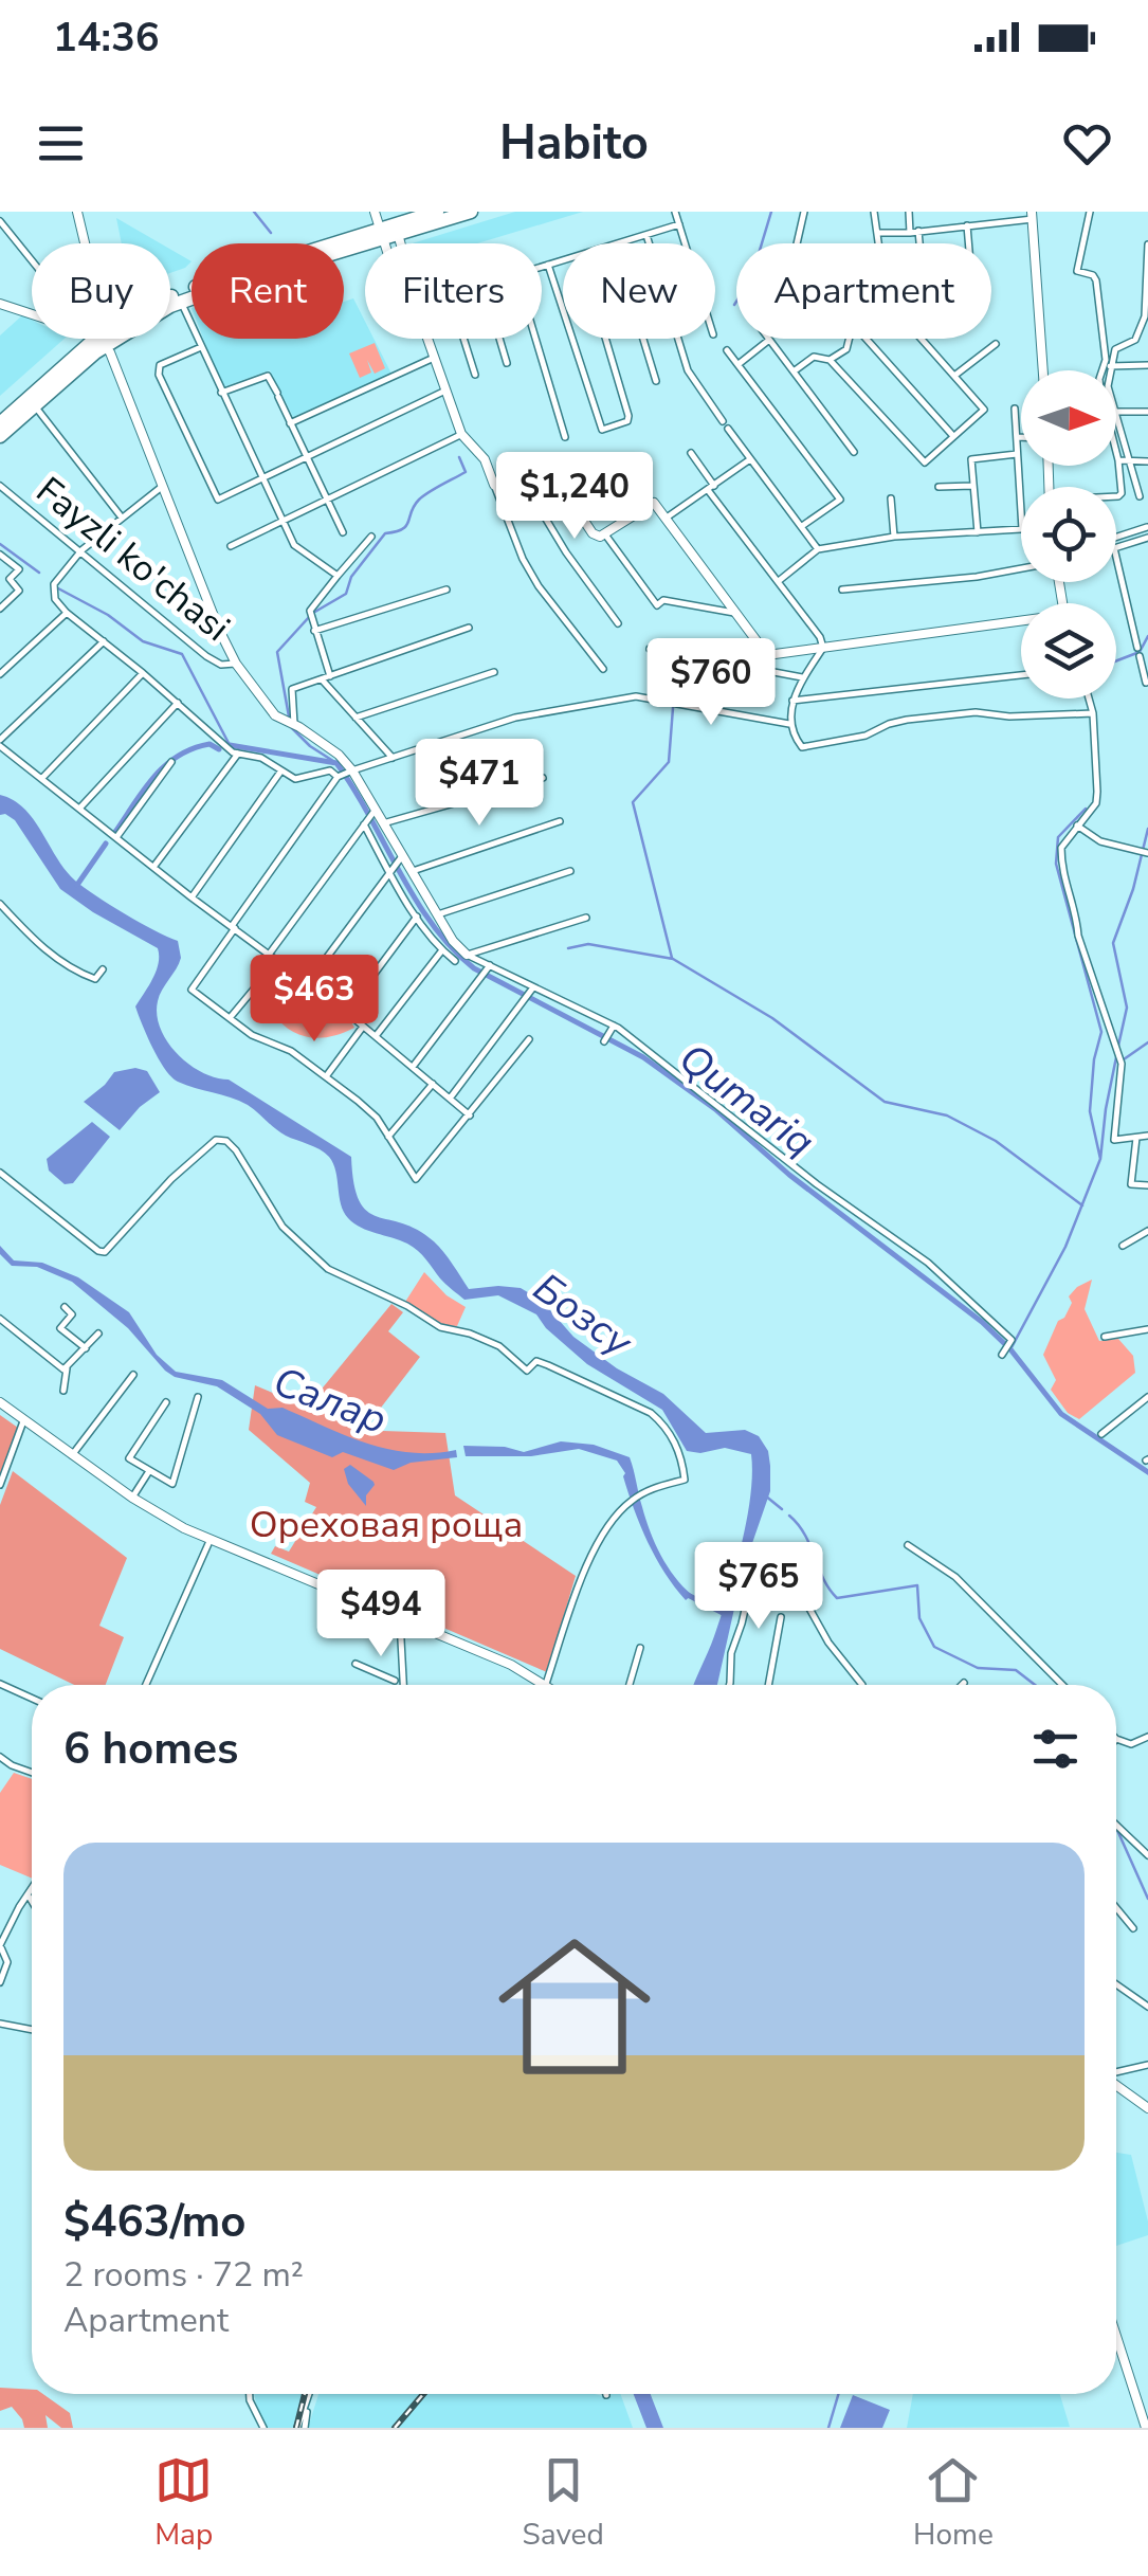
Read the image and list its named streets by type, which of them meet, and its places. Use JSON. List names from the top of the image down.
{
  "streets": {
    "street": ["Fayzli ko'chasi"]
  },
  "water": ["Qumariq", "Бозсу", "Салар"],
  "parks": ["Ореховая роща"],
  "north": "right",
  "page": {
    "status": "14:36",
    "header": "Habito",
    "chip": [
      "Buy",
      "Rent",
      "Filters",
      "New",
      "Apartment"
    ],
    "price": [
      "$1,240",
      "$760",
      "$471",
      "$463",
      "$765",
      "$494"
    ],
    "heading": "6 homes",
    "list": [
      {
        "name": "$463/mo",
        "note": "2 rooms · 72 m² · Apartment"
      }
    ],
    "tabs": ["Map", "Saved", "Home"]
  }
}
